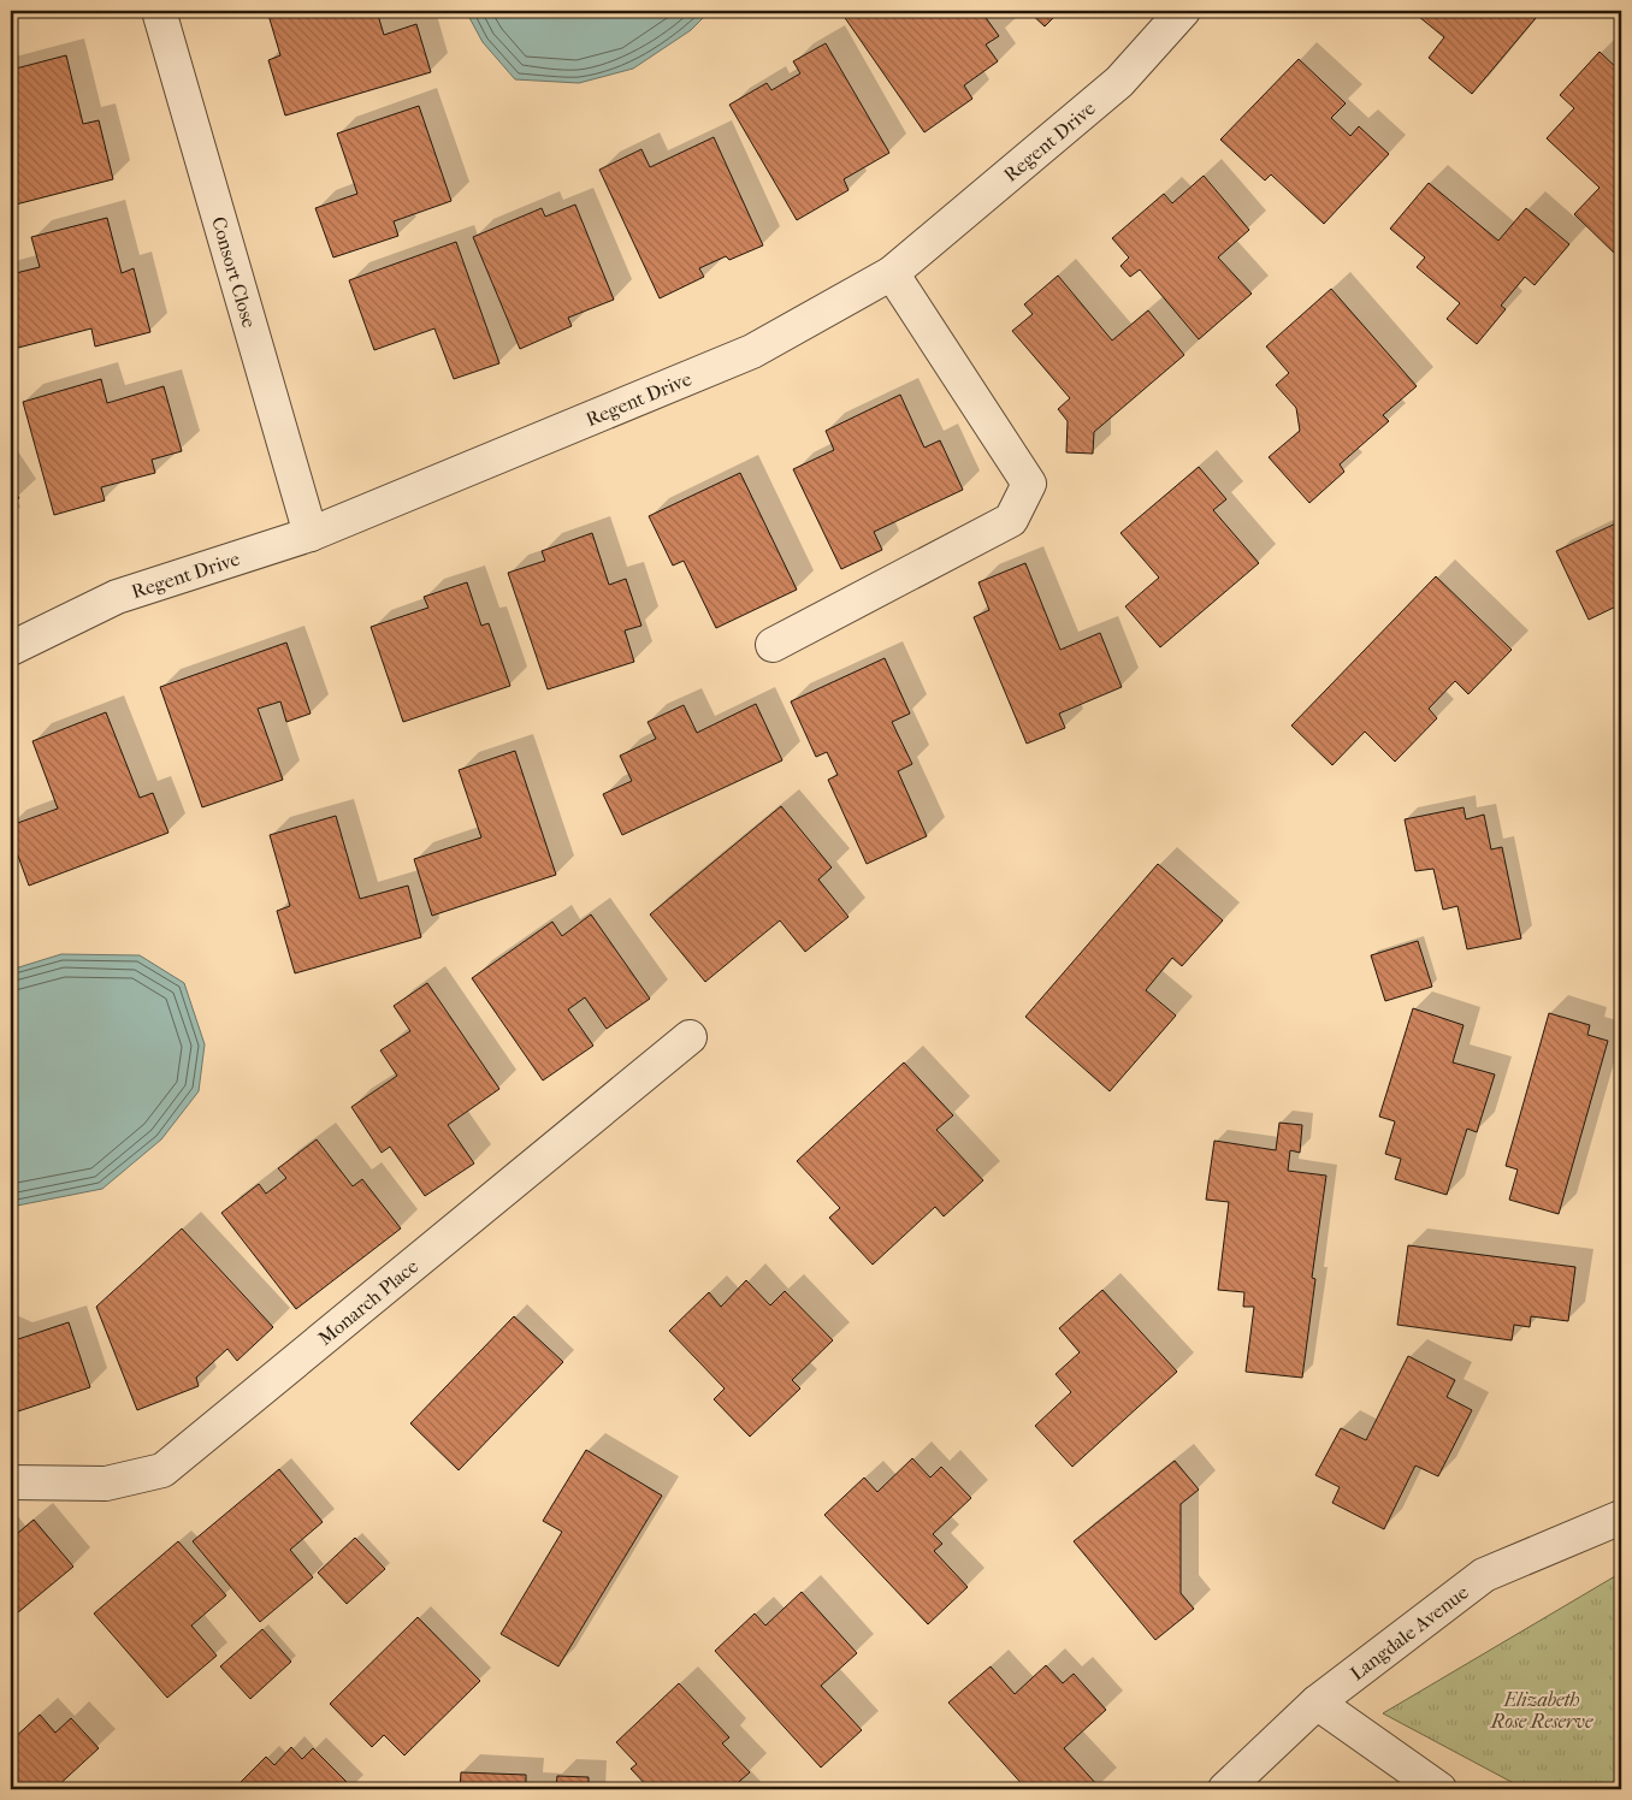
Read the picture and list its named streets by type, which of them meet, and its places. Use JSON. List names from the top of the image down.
{
  "streets": {
    "street": [
      "Regent Drive",
      "Consort Close",
      "Monarch Place",
      "Langdale Avenue"
    ]
  },
  "crossings": [
    ["Regent Drive", "Consort Close"]
  ],
  "parks": ["Elizabeth Rose Reserve"]
}
